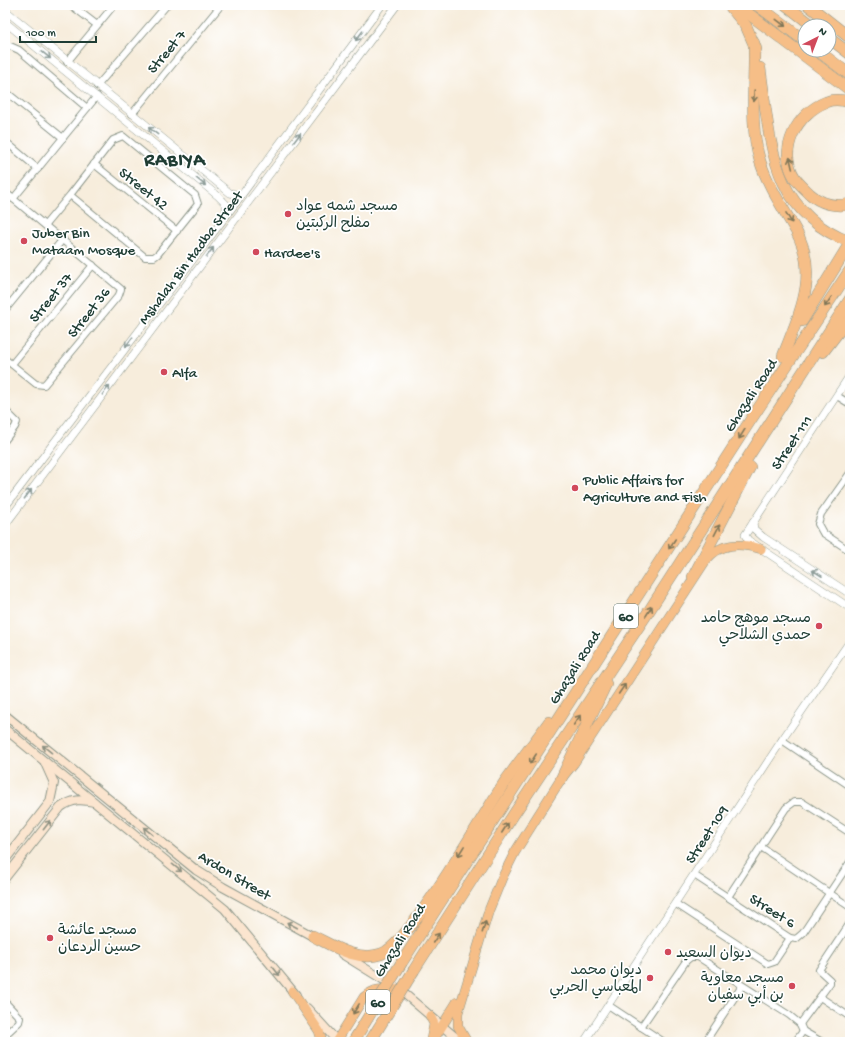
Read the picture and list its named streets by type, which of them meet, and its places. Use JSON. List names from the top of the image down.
{
  "streets": {
    "highway": ["Ghazali Road", "60"],
    "main road": ["Ardon Street"],
    "street": [
      "Street 7",
      "Street 42",
      "Mshalah Bin Hadba Street",
      "Street 37",
      "Street 36",
      "Street 111",
      "Street 109",
      "Street 6"
    ]
  },
  "crossings": [
    ["Street 42", "Street 36"],
    ["Street 37", "Street 36"],
    ["Street 109", "Street 6"]
  ],
  "districts": ["RABIYA"],
  "places": [
    "مسجد شمه عواد مفلح الركبتين",
    "Juber Bin Mataam Mosque",
    "Hardee's",
    "Alfa",
    "Public Affairs for Agriculture and Fish",
    "مسجد موهج حامد حمدي الشلاحي",
    "مسجد عائشة حسين الردعان",
    "ديوان السعيد",
    "ديوان محمد المعباسي الحربي",
    "مسجد معاوية بن أبي سفيان"
  ],
  "scale_bar": "100 m",
  "north": "top right"
}
